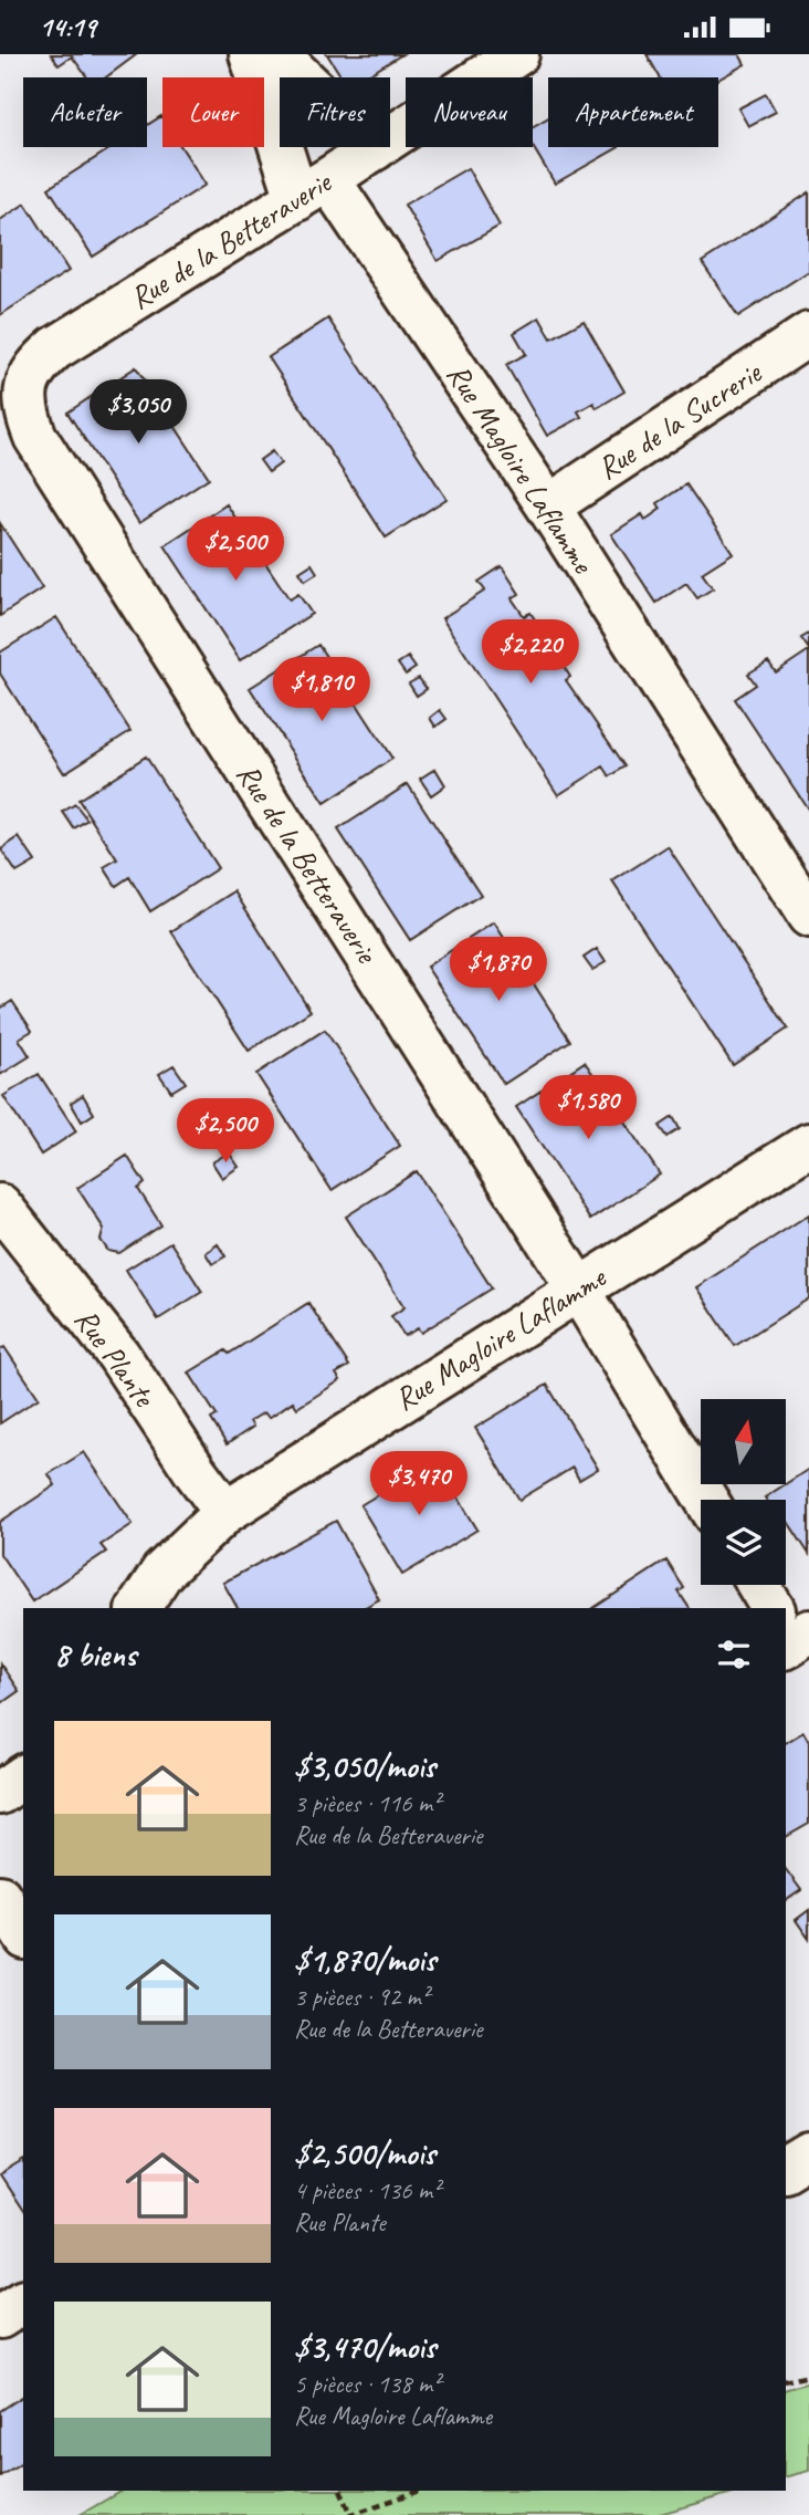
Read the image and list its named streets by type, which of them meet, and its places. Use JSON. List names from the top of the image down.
{
  "streets": {
    "street": [
      "Rue de la Betteraverie",
      "Rue de la Sucrerie",
      "Rue Magloire Laflamme",
      "Rue Plante"
    ]
  },
  "crossings": [
    ["Rue de la Betteraverie", "Rue Magloire Laflamme"],
    ["Rue de la Sucrerie", "Rue Magloire Laflamme"],
    ["Rue Magloire Laflamme", "Rue Plante"]
  ],
  "north": "top",
  "page": {
    "status": "14:19",
    "chip": [
      "Acheter",
      "Louer",
      "Filtres",
      "Nouveau",
      "Appartement"
    ],
    "price": [
      "$3,050",
      "$2,500",
      "$2,220",
      "$1,810",
      "$1,870",
      "$1,580",
      "$2,500",
      "$3,470"
    ],
    "heading": "8 biens",
    "list": [
      {
        "name": "$3,050/mois",
        "note": "3 pièces · 116 m² · Rue de la Betteraverie"
      },
      {
        "name": "$1,870/mois",
        "note": "3 pièces · 92 m² · Rue de la Betteraverie"
      },
      {
        "name": "$2,500/mois",
        "note": "4 pièces · 136 m² · Rue Plante"
      },
      {
        "name": "$3,470/mois",
        "note": "5 pièces · 138 m² · Rue Magloire Laflamme"
      }
    ]
  }
}
